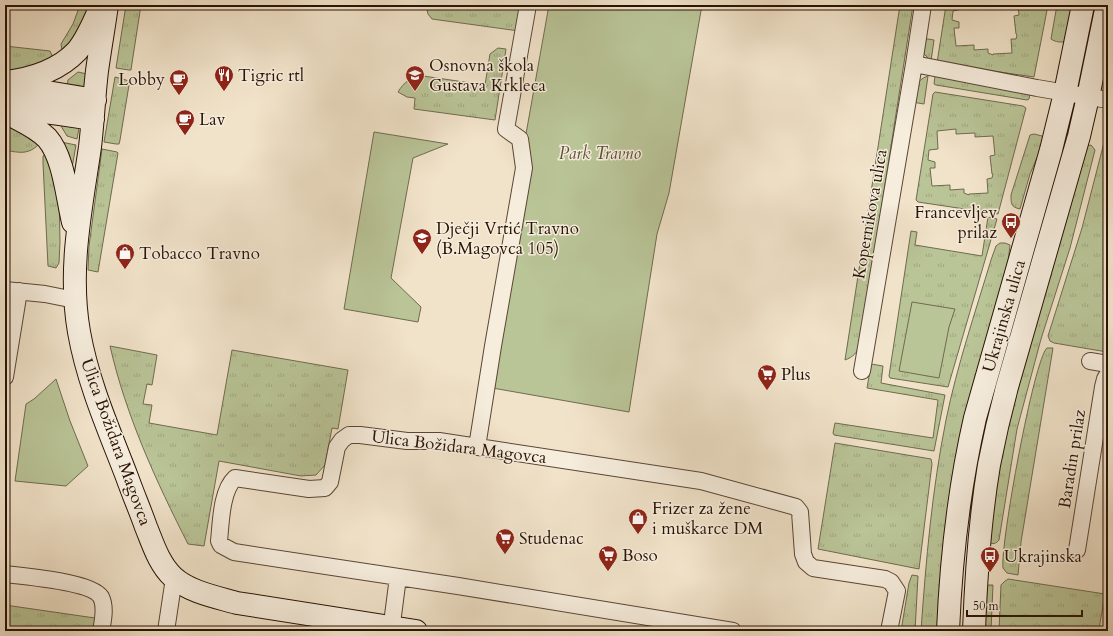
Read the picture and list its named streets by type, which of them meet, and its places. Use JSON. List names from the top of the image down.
{
  "streets": {
    "street": [
      "Kopernikova ulica",
      "Ukrajinska ulica",
      "Ulica Božidara Magovca",
      "Baradin prilaz"
    ]
  },
  "parks": ["Park Travno"],
  "places": {
    "restaurant": ["Tigric rtl"],
    "school or university": ["Osnovna škola Gustava Krkleca", "Dječji Vrtić Travno (B.Magovca 105)"],
    "cafe": ["Lobby", "Lav"],
    "bus stop": ["Francevljev prilaz", "Ukrajinska"],
    "shop": ["Tobacco Travno", "Frizer za žene i muškarce DM"],
    "supermarket": ["Plus", "Studenac", "Boso"]
  },
  "scale_bar": "50 m"
}
